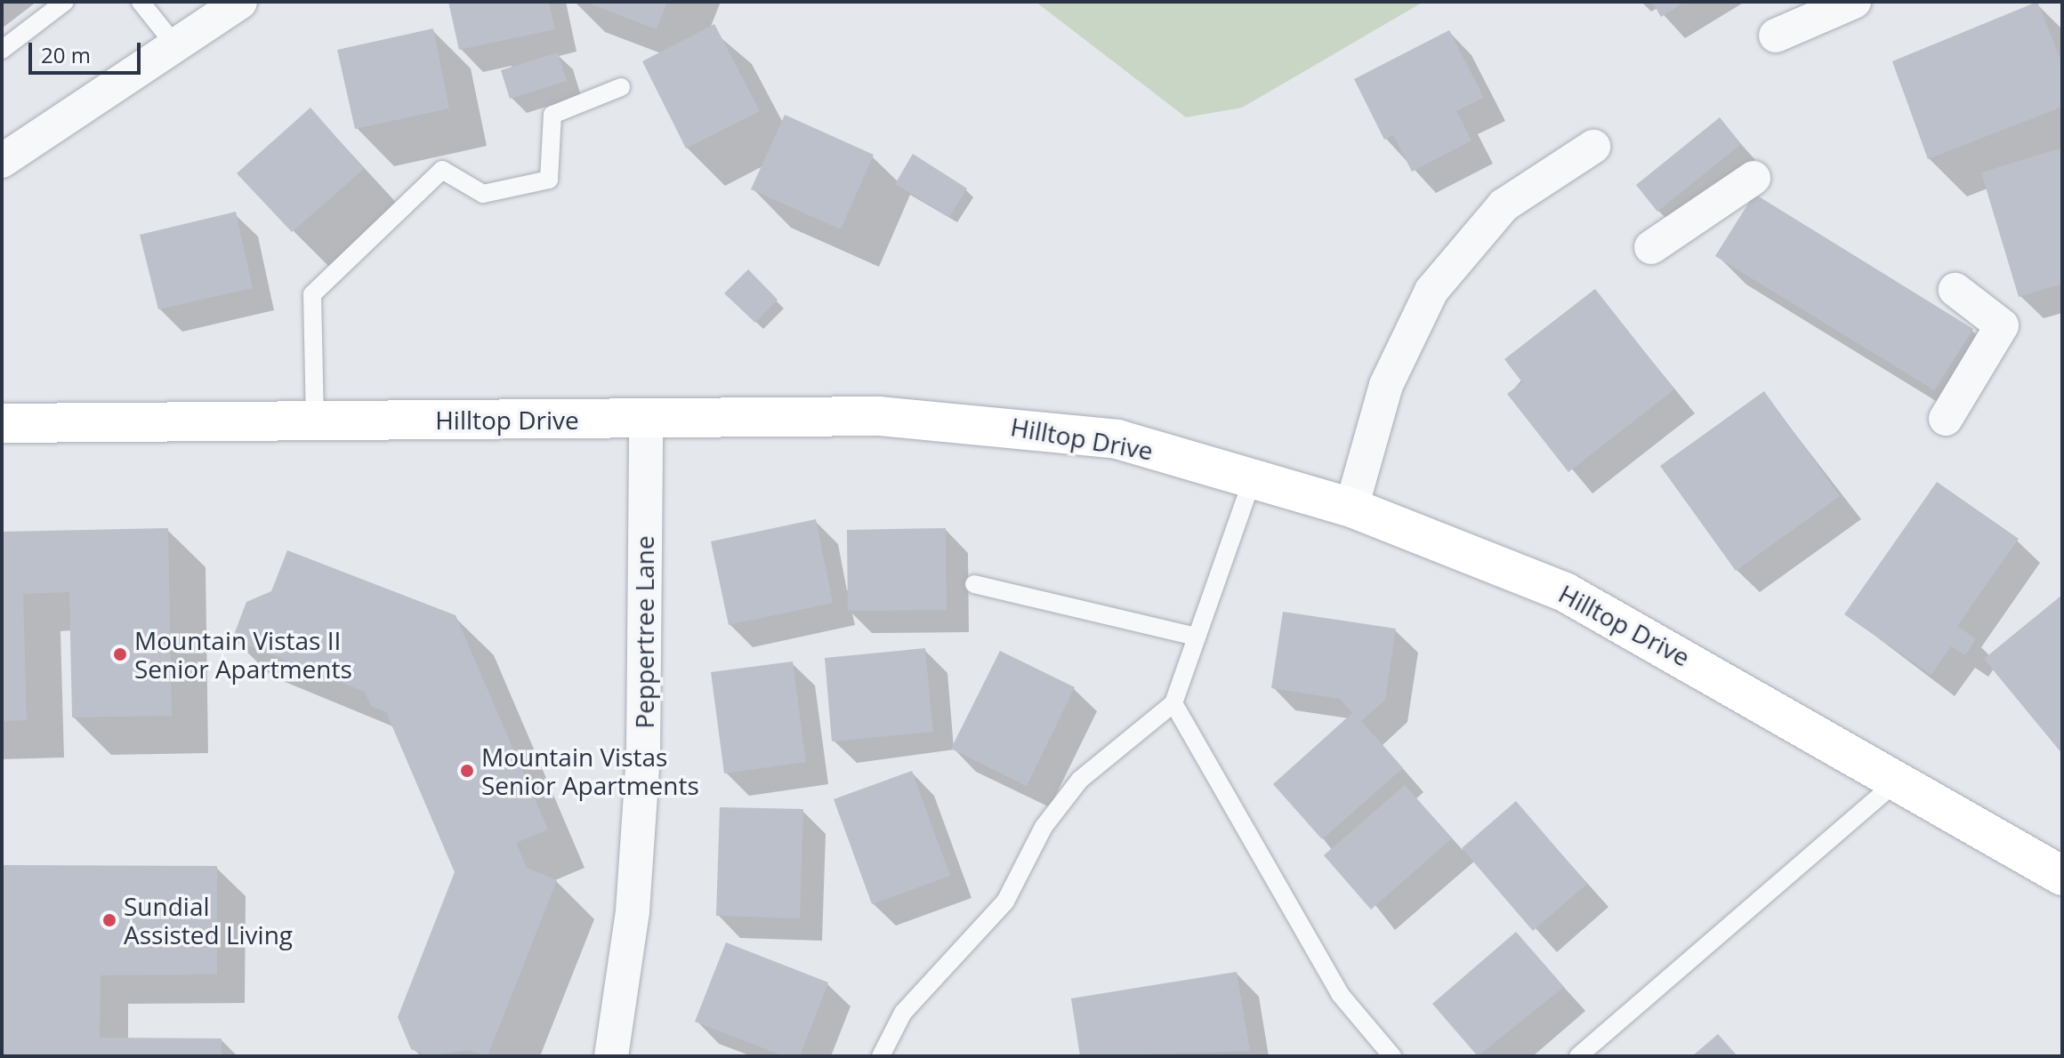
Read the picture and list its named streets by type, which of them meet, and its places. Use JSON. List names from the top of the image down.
{
  "streets": {
    "main road": ["Hilltop Drive"],
    "street": ["Peppertree Lane"]
  },
  "crossings": [
    ["Hilltop Drive", "Peppertree Lane"]
  ],
  "places": ["Mountain Vistas II Senior Apartments", "Mountain Vistas Senior Apartments", "Sundial Assisted Living"],
  "scale_bar": "20 m"
}
